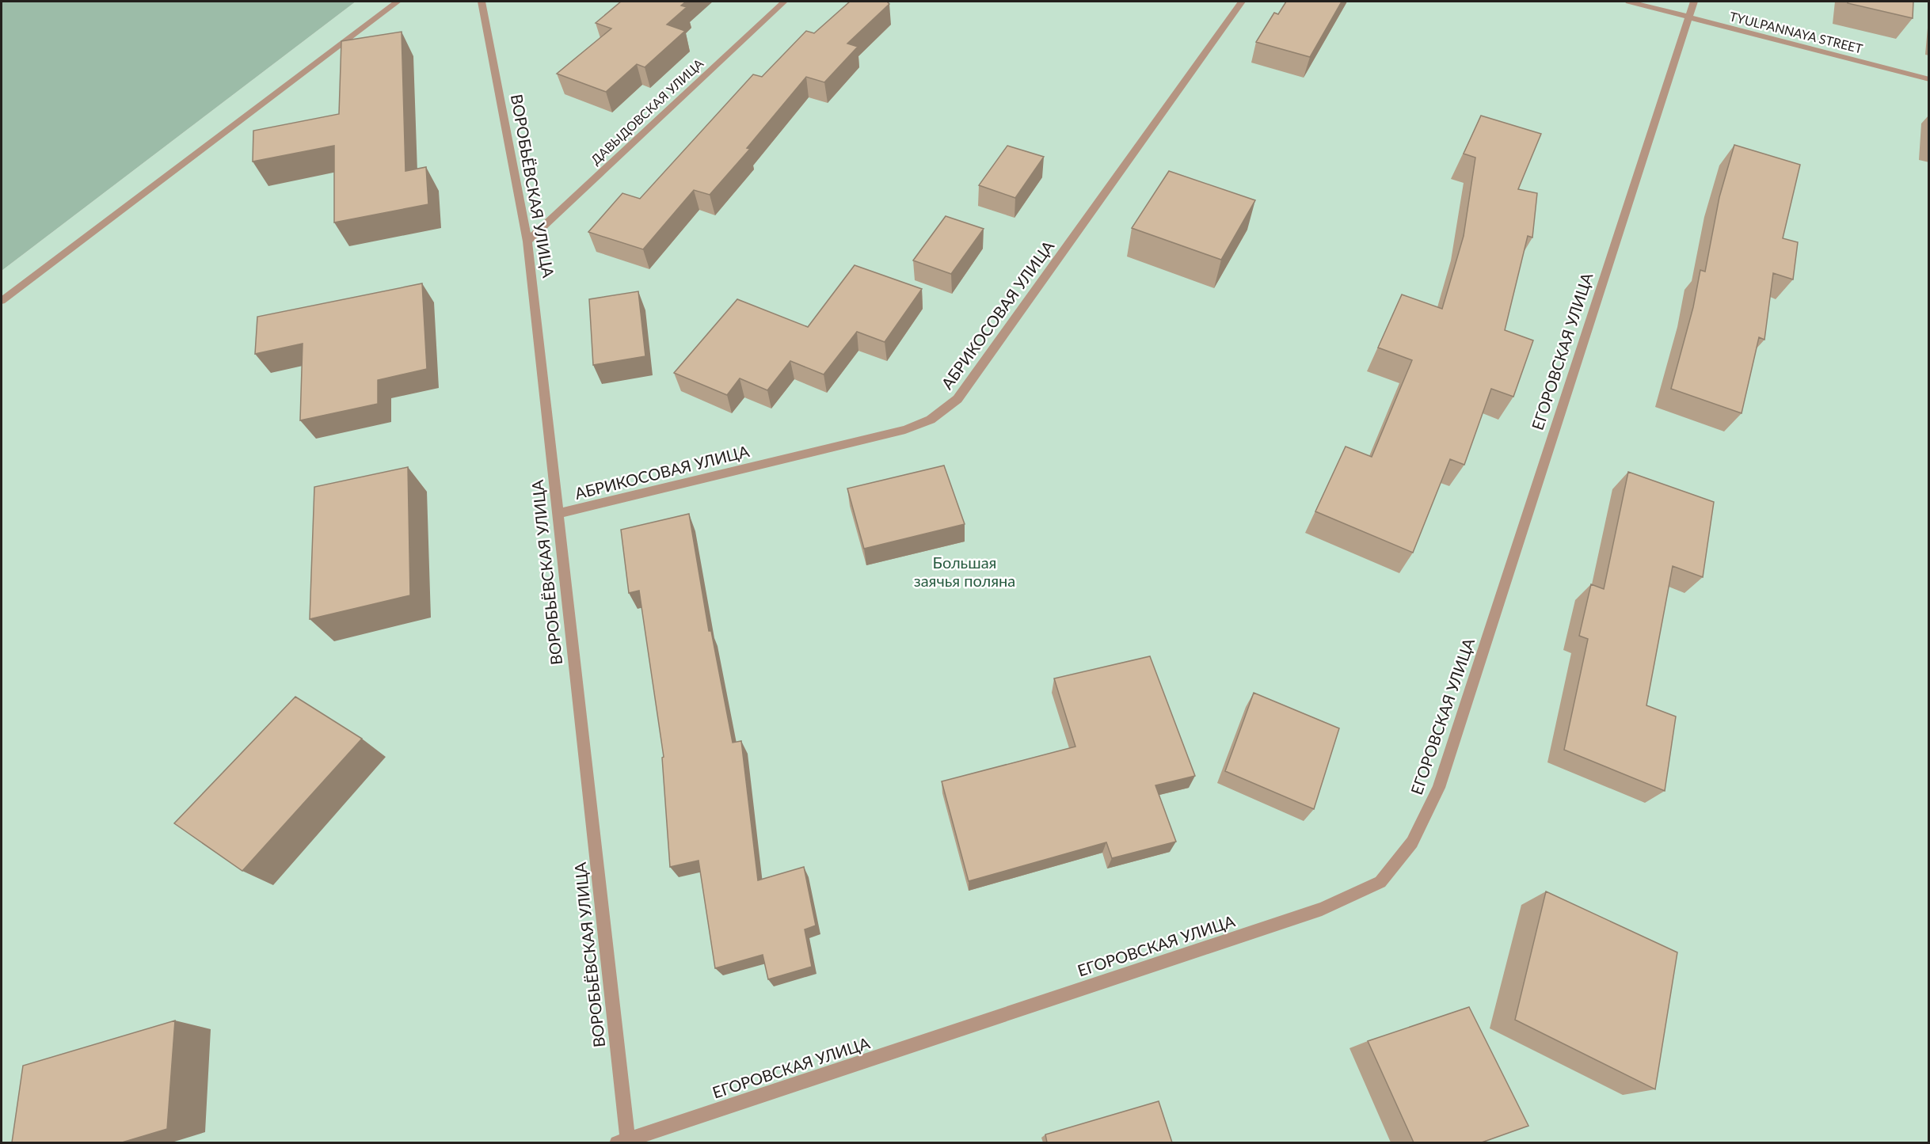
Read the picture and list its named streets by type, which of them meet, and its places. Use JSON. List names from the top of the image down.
{
  "streets": {
    "street": [
      "TYULPANNAYA STREET",
      "ДАВЫДОВСКАЯ УЛИЦА",
      "ВОРОБЬЁВСКАЯ УЛИЦА",
      "АБРИКОСОВАЯ УЛИЦА",
      "ЕГОРОВСКАЯ УЛИЦА"
    ]
  },
  "crossings": [
    ["TYULPANNAYA STREET", "ЕГОРОВСКАЯ УЛИЦА"],
    ["ДАВЫДОВСКАЯ УЛИЦА", "ВОРОБЬЁВСКАЯ УЛИЦА"],
    ["ВОРОБЬЁВСКАЯ УЛИЦА", "АБРИКОСОВАЯ УЛИЦА"],
    ["ВОРОБЬЁВСКАЯ УЛИЦА", "ЕГОРОВСКАЯ УЛИЦА"]
  ],
  "parks": ["Большая заячья поляна"]
}
